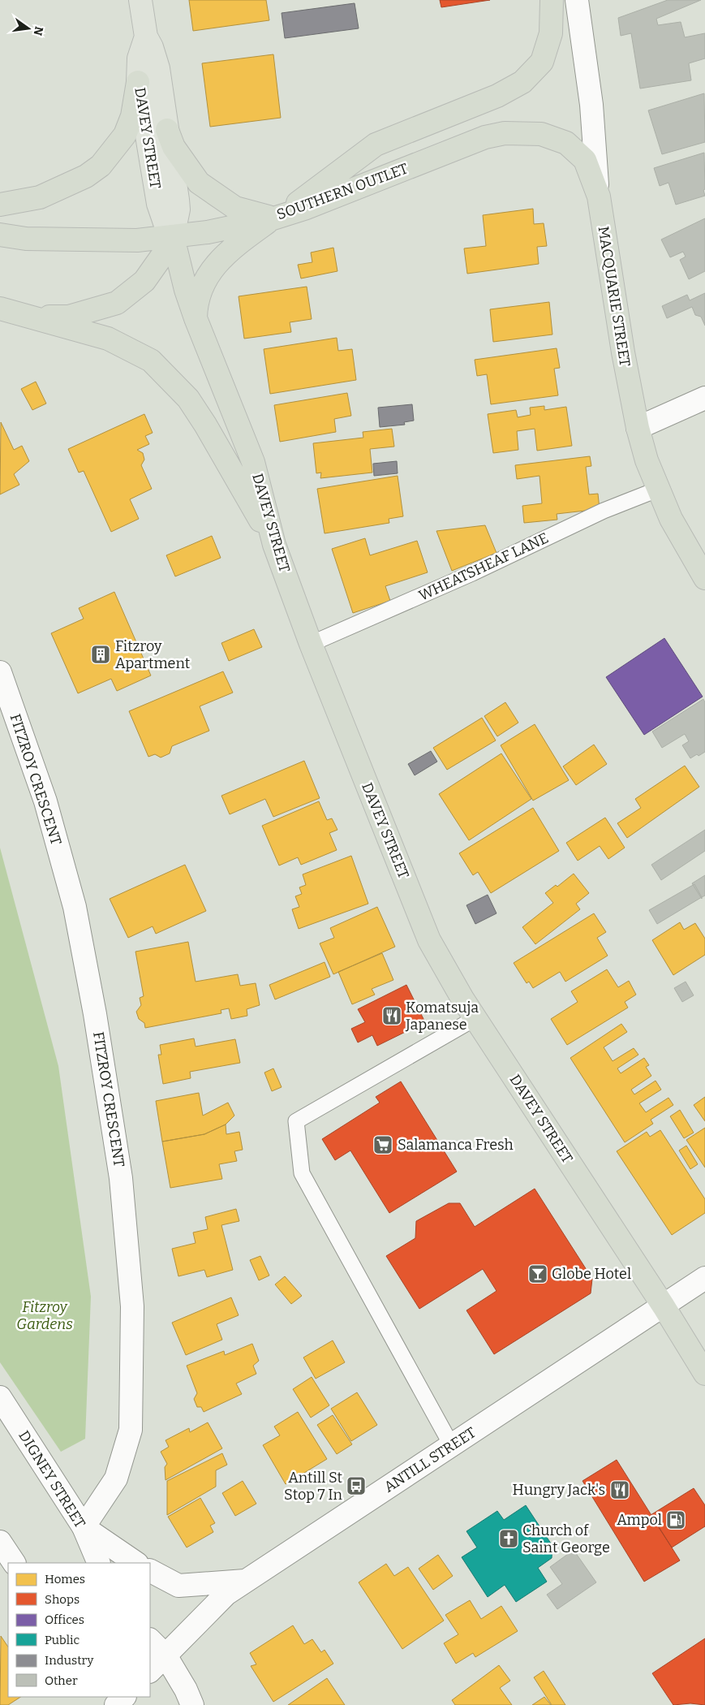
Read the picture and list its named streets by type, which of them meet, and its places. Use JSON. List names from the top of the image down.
{
  "streets": {
    "highway": ["DAVEY STREET", "SOUTHERN OUTLET", "MACQUARIE STREET"],
    "street": ["FITZROY CRESCENT", "ANTILL STREET", "DIGNEY STREET"],
    "lane": ["WHEATSHEAF LANE"]
  },
  "crossings": [
    ["DAVEY STREET", "SOUTHERN OUTLET"],
    ["DAVEY STREET", "WHEATSHEAF LANE"],
    ["DAVEY STREET", "ANTILL STREET"],
    ["SOUTHERN OUTLET", "MACQUARIE STREET"],
    ["MACQUARIE STREET", "WHEATSHEAF LANE"],
    ["FITZROY CRESCENT", "DIGNEY STREET"]
  ],
  "parks": ["Fitzroy Gardens"],
  "places": {
    "building": ["Fitzroy Apartment"],
    "restaurant": ["Komatsuja Japanese", "Hungry Jack's"],
    "supermarket": ["Salamanca Fresh"],
    "bar": ["Globe Hotel"],
    "bus stop": ["Antill St Stop 7 In"],
    "fuel station": ["Ampol"],
    "church": ["Church of Saint George"]
  },
  "legend": [
    "Homes",
    "Shops",
    "Offices",
    "Public",
    "Industry",
    "Other"
  ],
  "north": "right"
}
